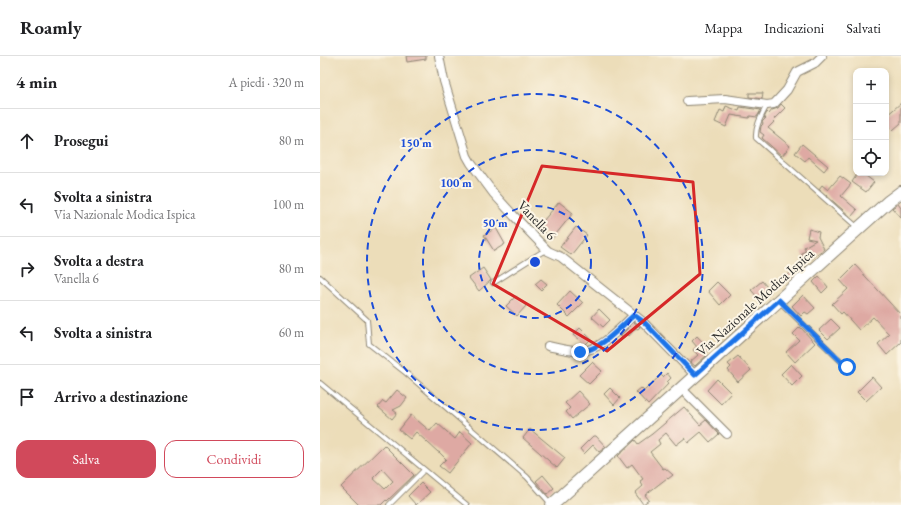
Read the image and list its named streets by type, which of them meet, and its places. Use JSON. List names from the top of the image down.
{
  "streets": {
    "main road": ["Via Nazionale Modica Ispica"],
    "street": ["Vanella 6"]
  },
  "crossings": [
    ["Vanella 6", "Via Nazionale Modica Ispica"]
  ],
  "page": {
    "header": "Roamly",
    "nav": ["Mappa", "Indicazioni", "Salvati"],
    "heading": ["4 min", "A piedi · 320 m"],
    "map_buttons": ["+", "−"],
    "list": [
      ["Prosegui", "80 m"],
      ["Svolta a sinistra", "Via Nazionale Modica Ispica", "100 m"],
      ["Svolta a destra", "Vanella 6", "80 m"],
      ["Svolta a sinistra", "60 m"],
      "Arrivo a destinazione"
    ],
    "buttons": ["Salva", "Condividi"]
  },
  "rings": ["150 m", "100 m", "50 m"]
}
